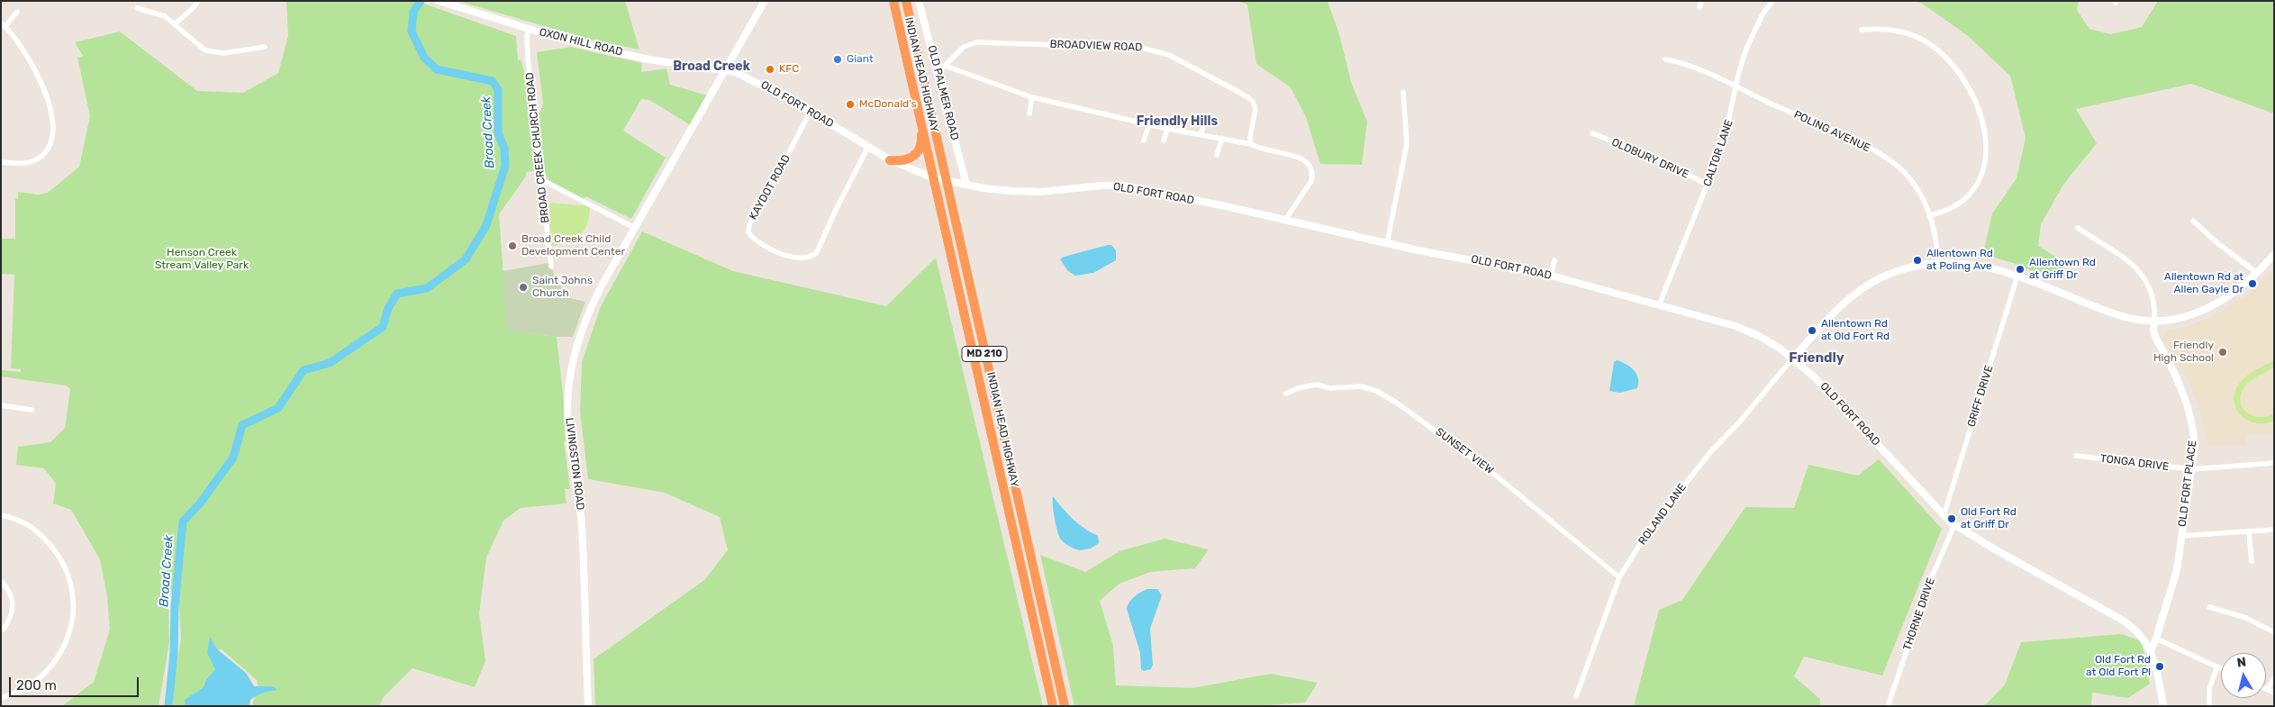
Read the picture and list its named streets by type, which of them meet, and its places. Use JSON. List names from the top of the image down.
{
  "streets": {
    "highway": ["INDIAN HEAD HIGHWAY", "MD 210"],
    "main road": [
      "OXON HILL ROAD",
      "OLD PALMER ROAD",
      "OLD FORT ROAD",
      "LIVINGSTON ROAD",
      "OLD FORT PLACE"
    ],
    "street": [
      "BROADVIEW ROAD",
      "POLING AVENUE",
      "BROAD CREEK CHURCH ROAD",
      "CALTOR LANE",
      "OLDBURY DRIVE",
      "KAYDOT ROAD",
      "GRIFF DRIVE",
      "SUNSET VIEW",
      "TONGA DRIVE",
      "ROLAND LANE",
      "THORNE DRIVE"
    ]
  },
  "crossings": [
    ["OXON HILL ROAD", "OLD FORT ROAD"],
    ["OXON HILL ROAD", "BROAD CREEK CHURCH ROAD"],
    ["OXON HILL ROAD", "LIVINGSTON ROAD"],
    ["BROADVIEW ROAD", "OLD PALMER ROAD"],
    ["INDIAN HEAD HIGHWAY", "OLD FORT ROAD"],
    ["OLD PALMER ROAD", "OLD FORT ROAD"],
    ["OLD FORT ROAD", "CALTOR LANE"],
    ["OLD FORT ROAD", "KAYDOT ROAD"],
    ["OLD FORT ROAD", "GRIFF DRIVE"],
    ["OLD FORT ROAD", "LIVINGSTON ROAD"],
    ["OLD FORT ROAD", "OLD FORT PLACE"],
    ["OLD FORT ROAD", "ROLAND LANE"],
    ["OLD FORT ROAD", "THORNE DRIVE"],
    ["POLING AVENUE", "CALTOR LANE"],
    ["CALTOR LANE", "OLDBURY DRIVE"],
    ["SUNSET VIEW", "ROLAND LANE"],
    ["TONGA DRIVE", "OLD FORT PLACE"]
  ],
  "districts": ["Broad Creek", "Friendly Hills", "Friendly"],
  "water": ["Broad Creek"],
  "parks": ["Henson Creek Stream Valley Park"],
  "places": [
    "Giant",
    "KFC",
    "McDonald's",
    "Broad Creek Child Development Center",
    "Allentown Rd at Poling Ave",
    "Allentown Rd at Griff Dr",
    "Allentown Rd at Allen Gayle Dr",
    "Saint Johns Church",
    "Allentown Rd at Old Fort Rd",
    "Friendly High School",
    "Old Fort Rd at Griff Dr",
    "Old Fort Rd at Old Fort Pl"
  ],
  "scale_bar": "200 m",
  "north": "top"
}
